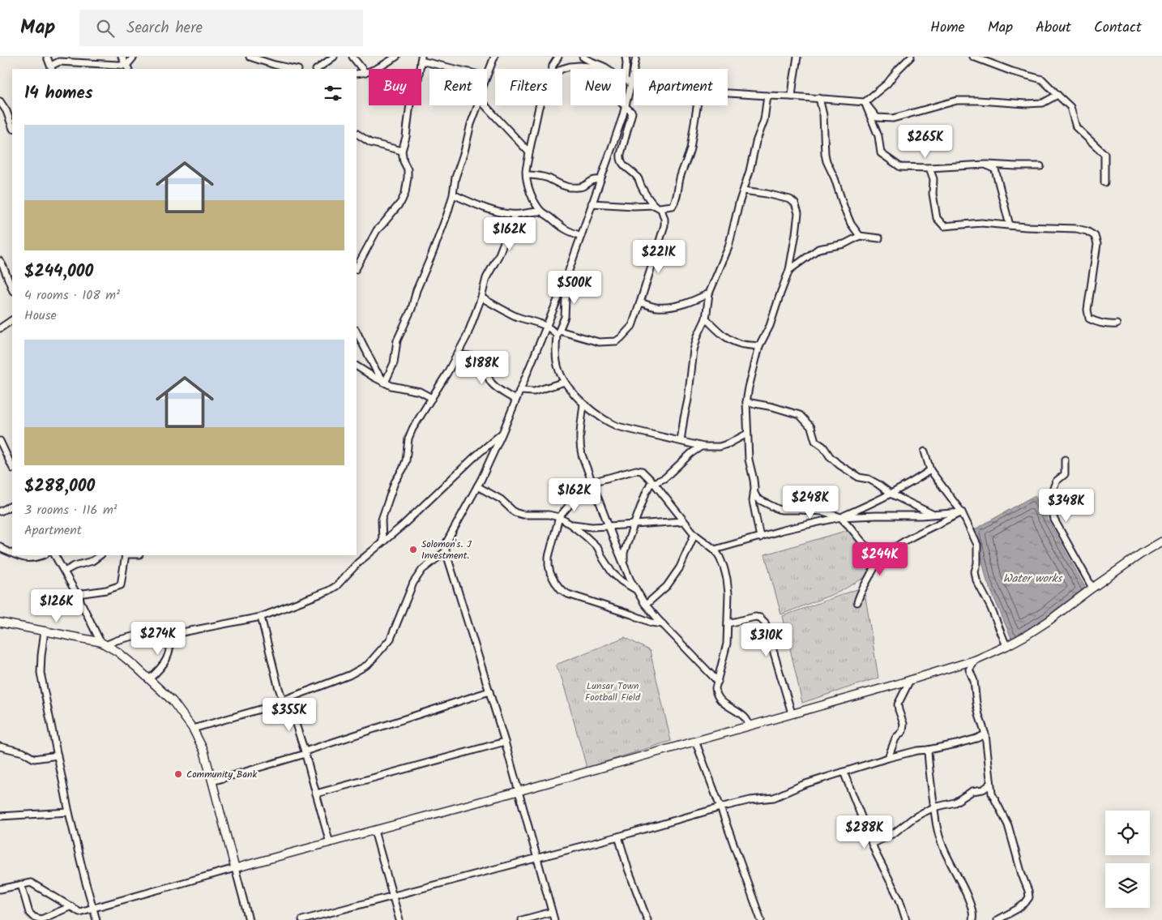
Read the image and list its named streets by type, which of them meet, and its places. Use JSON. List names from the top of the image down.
{
  "water": ["Water works"],
  "parks": ["Lunsar Town Football Field"],
  "places": ["Solomon's. J Investment.", "Community Bank"],
  "page": {
    "header": "Map",
    "search": "Search here",
    "nav": [
      "Home",
      "Map",
      "About",
      "Contact"
    ],
    "chip": [
      "Buy",
      "Rent",
      "Filters",
      "New",
      "Apartment"
    ],
    "heading": "14 homes",
    "list": [
      {
        "name": "$244,000",
        "note": "4 rooms · 108 m² · House"
      },
      {
        "name": "$288,000",
        "note": "3 rooms · 116 m² · Apartment"
      }
    ],
    "price": [
      "$265K",
      "$162K",
      "$221K",
      "$500K",
      "$188K",
      "$162K",
      "$248K",
      "$348K",
      "$244K",
      "$126K",
      "$274K",
      "$310K",
      "$355K",
      "$288K"
    ]
  }
}
